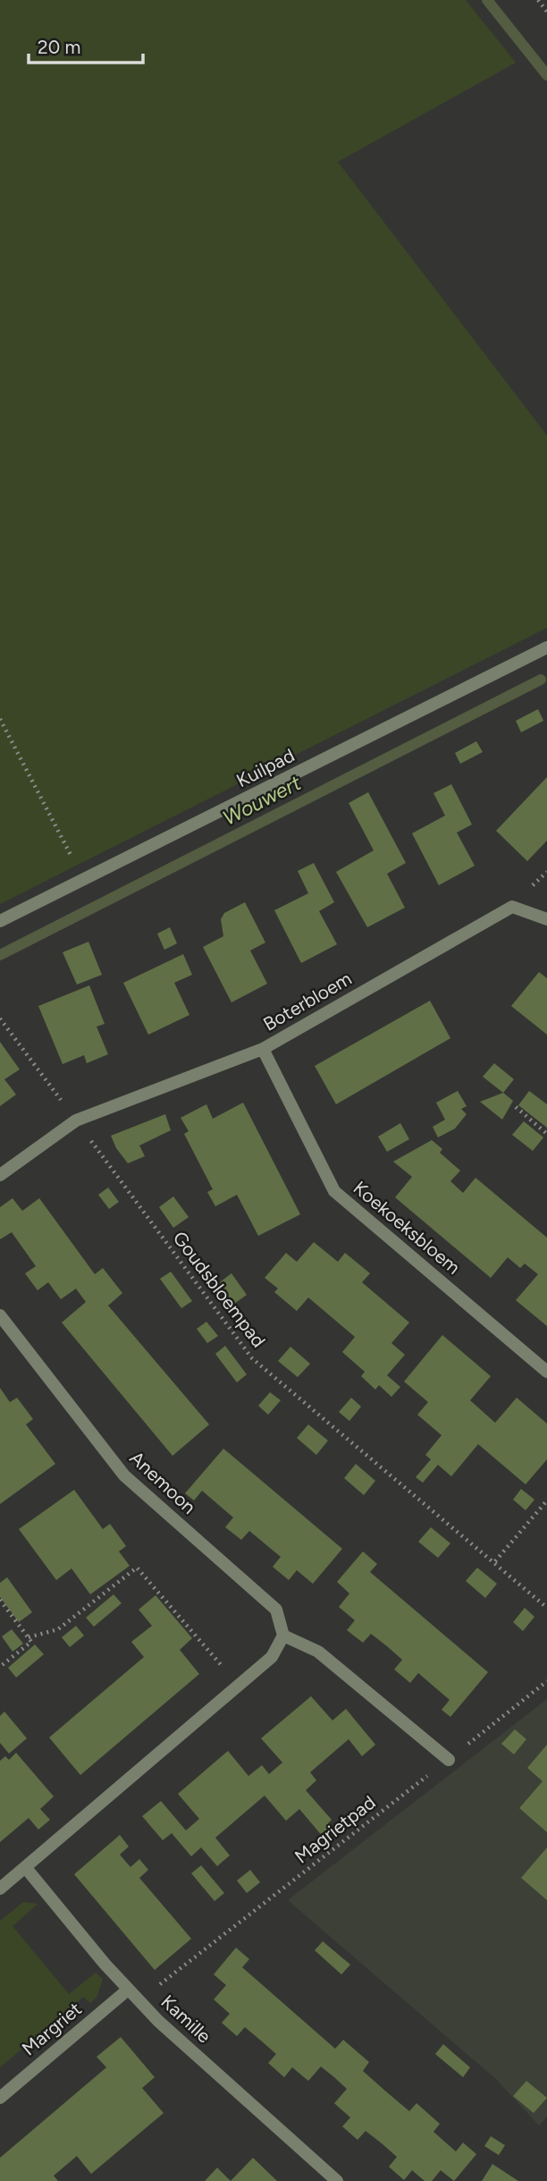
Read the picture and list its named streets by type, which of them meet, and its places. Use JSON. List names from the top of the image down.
{
  "streets": {
    "street": [
      "Kuilpad",
      "Boterbloem",
      "Koekoeksbloem",
      "Anemoon",
      "Kamille",
      "Margriet"
    ],
    "path": ["Goudsbloempad", "Magrietpad"]
  },
  "crossings": [
    ["Boterbloem", "Koekoeksbloem"],
    ["Boterbloem", "Goudsbloempad"],
    ["Magrietpad", "Kamille"],
    ["Kamille", "Margriet"]
  ],
  "water": ["Wouwert"],
  "scale_bar": "20 m"
}
